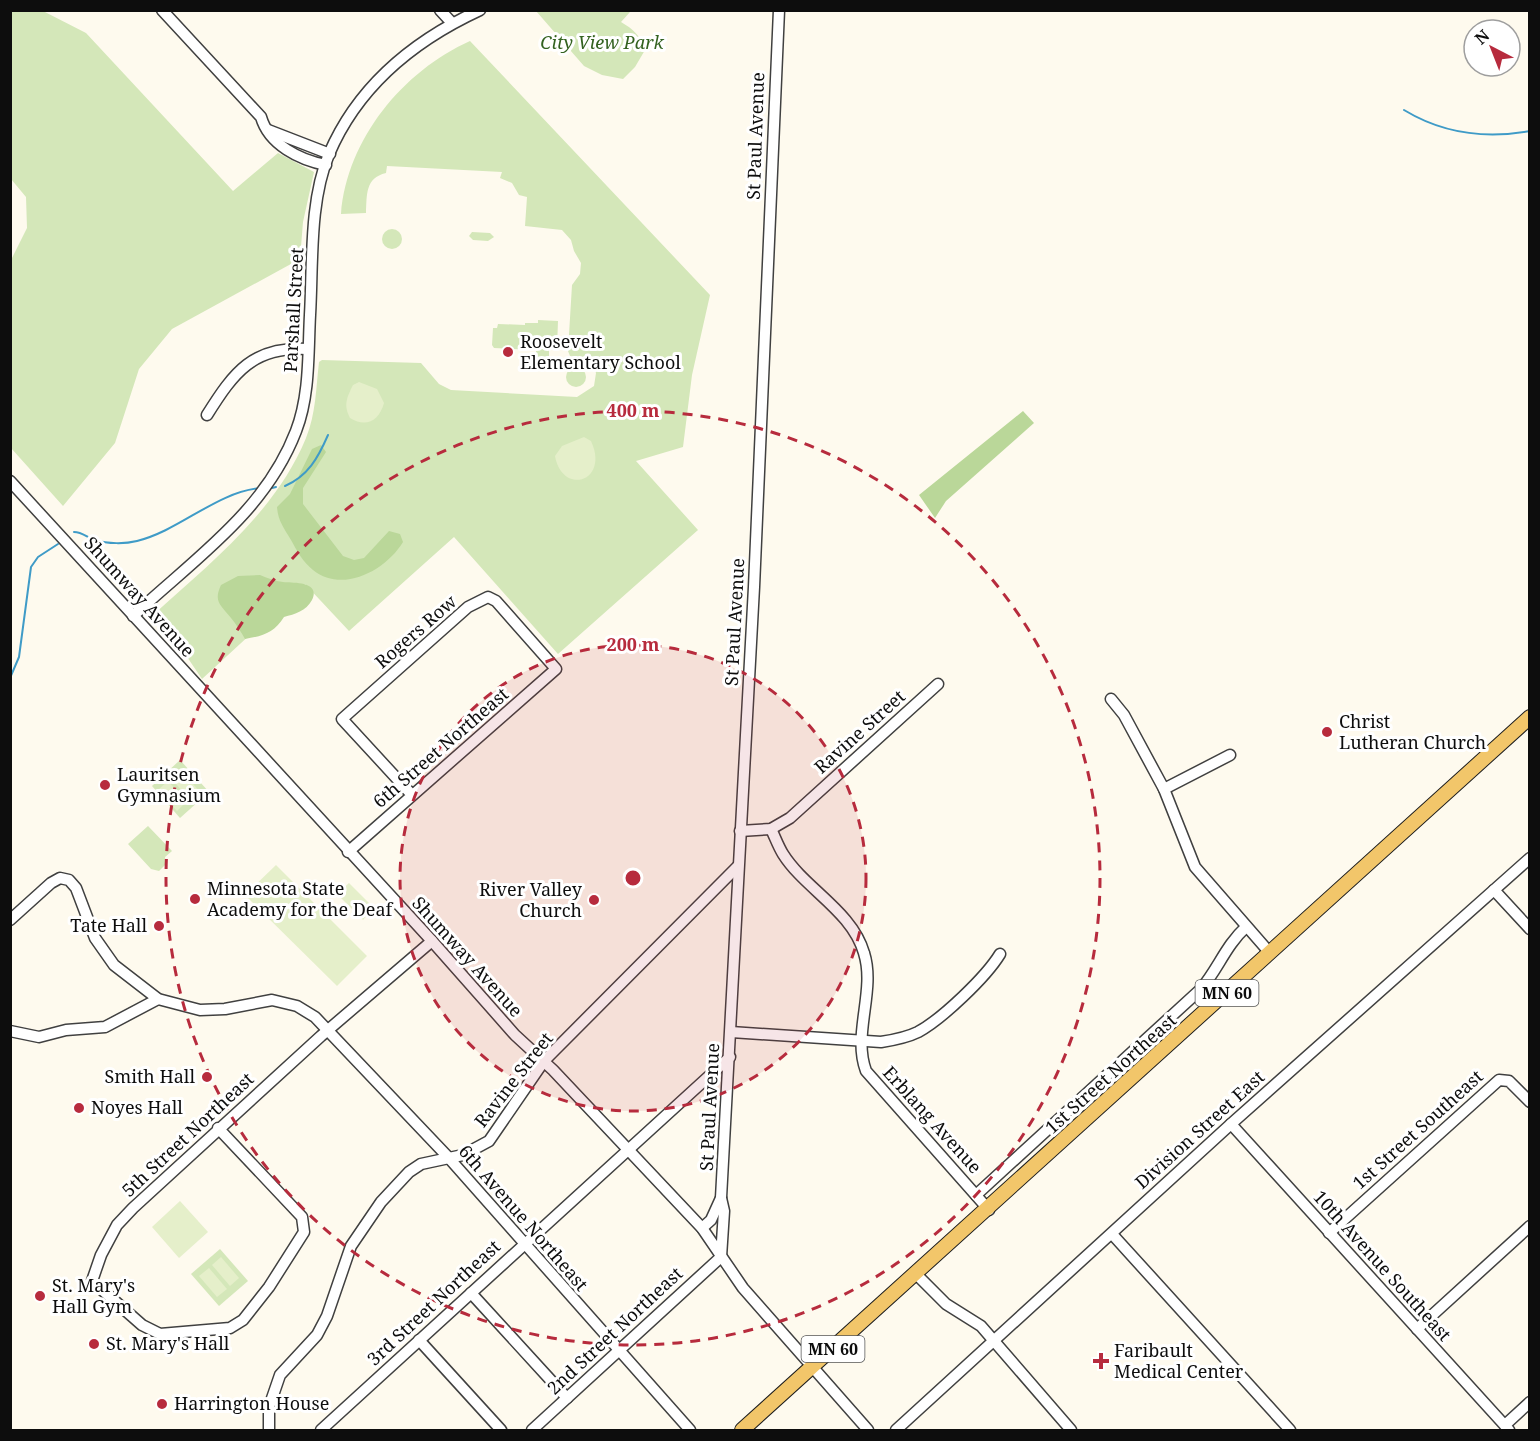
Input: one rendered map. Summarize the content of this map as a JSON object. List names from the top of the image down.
{
  "streets": {
    "main road": ["MN 60", "1st Street Northeast"],
    "street": [
      "St Paul Avenue",
      "Parshall Street",
      "Shumway Avenue",
      "Rogers Row",
      "Ravine Street",
      "6th Street Northeast",
      "Erblang Avenue",
      "Division Street East",
      "1st Street Southeast",
      "5th Street Northeast",
      "6th Avenue Northeast",
      "10th Avenue Southeast",
      "3rd Street Northeast",
      "2nd Street Northeast"
    ]
  },
  "crossings": [
    ["St Paul Avenue", "Shumway Avenue"],
    ["St Paul Avenue", "Ravine Street"],
    ["St Paul Avenue", "3rd Street Northeast"],
    ["Parshall Street", "Shumway Avenue"],
    ["Shumway Avenue", "Ravine Street"],
    ["Shumway Avenue", "6th Street Northeast"],
    ["Shumway Avenue", "1st Street Northeast"],
    ["Shumway Avenue", "5th Street Northeast"],
    ["Shumway Avenue", "3rd Street Northeast"],
    ["Shumway Avenue", "2nd Street Northeast"],
    ["Rogers Row", "6th Street Northeast"],
    ["Ravine Street", "Erblang Avenue"],
    ["Ravine Street", "6th Avenue Northeast"],
    ["1st Street Northeast", "Erblang Avenue"],
    ["Division Street East", "10th Avenue Southeast"],
    ["1st Street Southeast", "10th Avenue Southeast"],
    ["5th Street Northeast", "6th Avenue Northeast"],
    ["6th Avenue Northeast", "3rd Street Northeast"],
    ["6th Avenue Northeast", "2nd Street Northeast"]
  ],
  "parks": ["City View Park"],
  "places": {
    "other": [
      "Roosevelt Elementary School",
      "Christ Lutheran Church",
      "Lauritsen Gymnasium",
      "Minnesota State Academy for the Deaf",
      "River Valley Church",
      "Tate Hall",
      "Smith Hall",
      "Noyes Hall",
      "St. Mary's Hall Gym",
      "St. Mary's Hall",
      "Harrington House"
    ],
    "health": ["Faribault Medical Center"]
  },
  "north": "top left",
  "rings": ["400 m", "200 m"]
}
